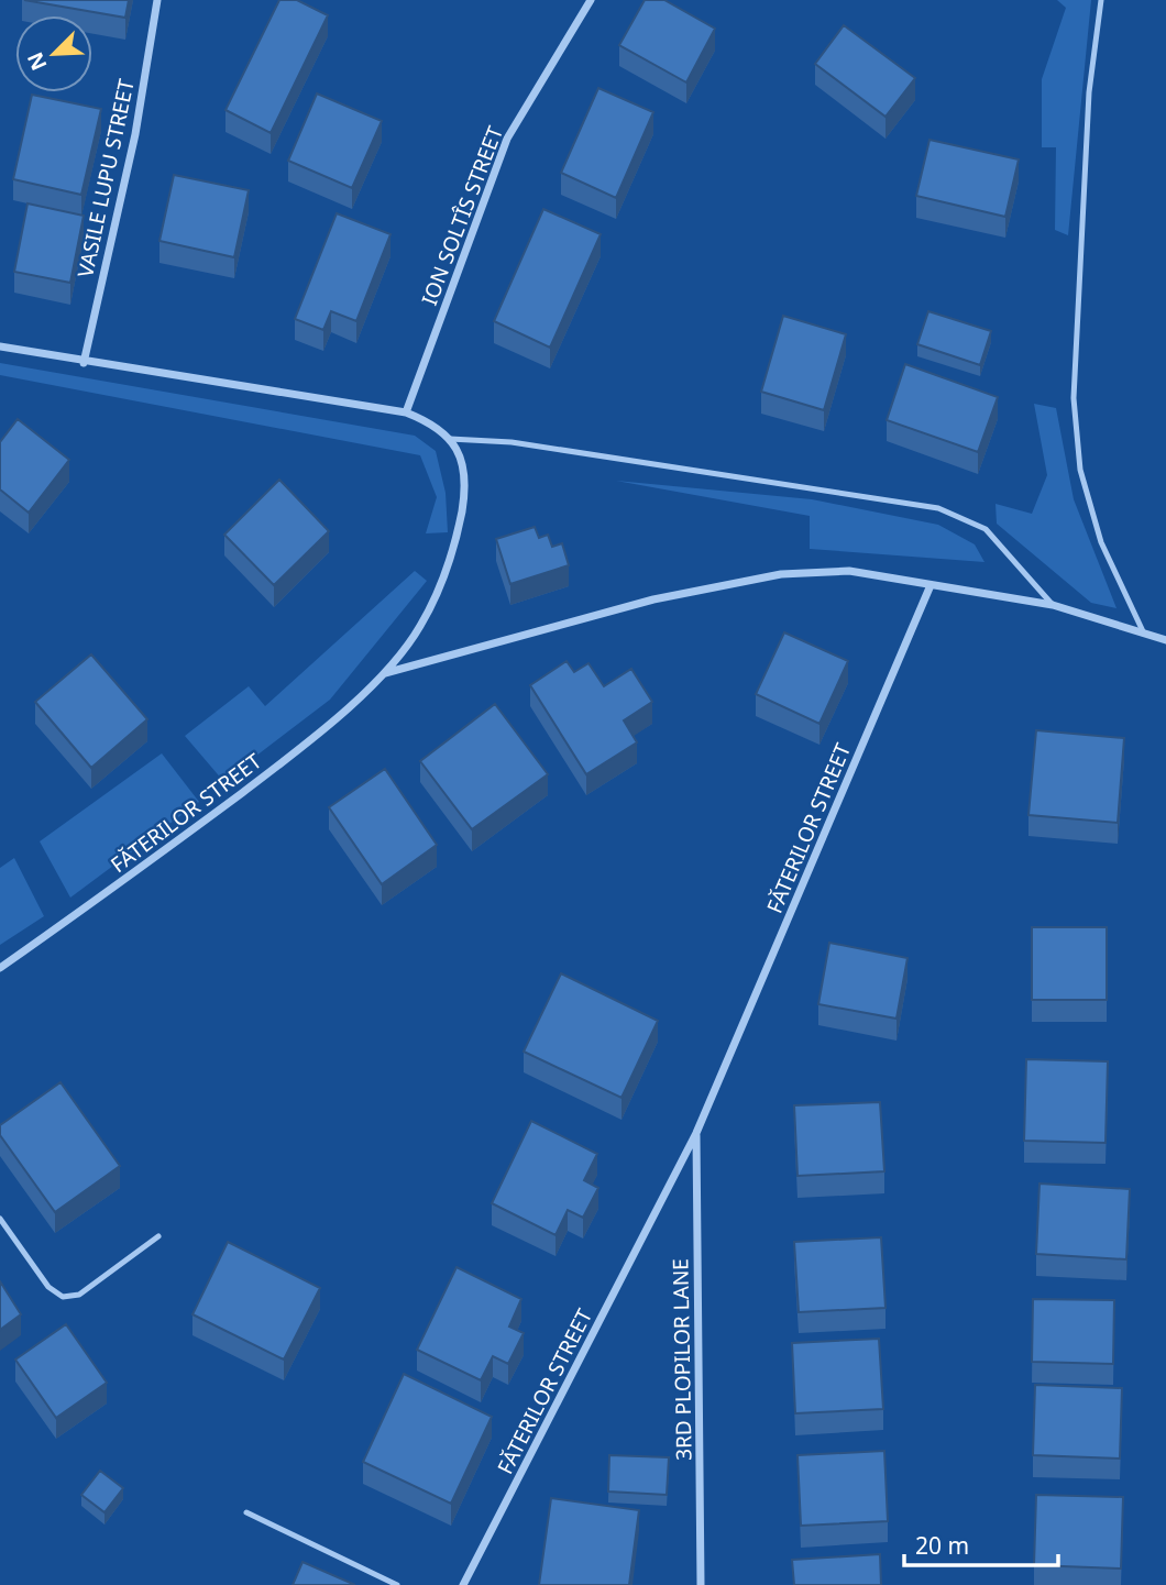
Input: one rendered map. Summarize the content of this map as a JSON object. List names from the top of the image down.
{
  "streets": {
    "street": [
      "VASILE LUPU STREET",
      "ION SOLTÎS STREET",
      "FĂTERILOR STREET",
      "3RD PLOPILOR LANE"
    ]
  },
  "crossings": [
    ["ION SOLTÎS STREET", "FĂTERILOR STREET"],
    ["FĂTERILOR STREET", "3RD PLOPILOR LANE"]
  ],
  "scale_bar": "20 m",
  "north": "bottom left"
}
